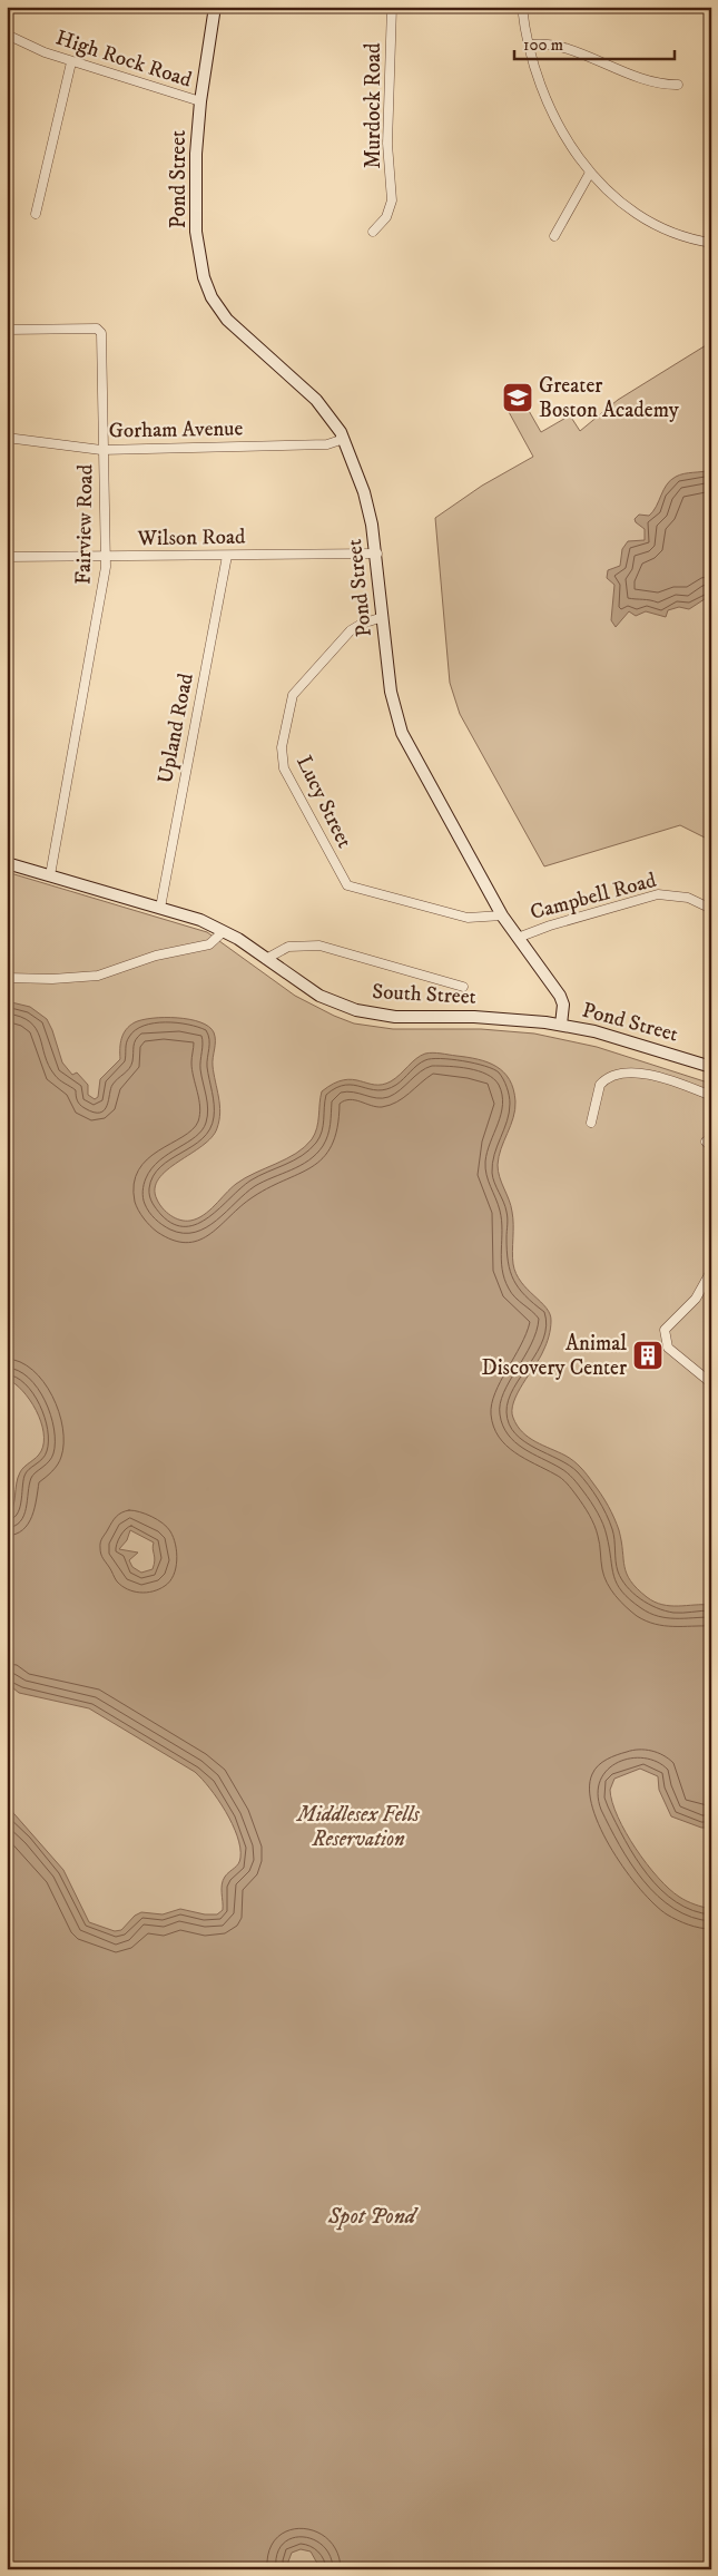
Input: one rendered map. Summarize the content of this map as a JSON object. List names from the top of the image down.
{
  "streets": {
    "street": [
      "High Rock Road",
      "Murdock Road",
      "Pond Street",
      "Gorham Avenue",
      "Fairview Road",
      "Wilson Road",
      "Upland Road",
      "Lucy Street",
      "Campbell Road",
      "South Street"
    ]
  },
  "crossings": [
    ["High Rock Road", "Pond Street"],
    ["Pond Street", "Gorham Avenue"],
    ["Pond Street", "Wilson Road"],
    ["Pond Street", "Lucy Street"],
    ["Pond Street", "Campbell Road"],
    ["Pond Street", "South Street"],
    ["Gorham Avenue", "Fairview Road"],
    ["Fairview Road", "Wilson Road"],
    ["Fairview Road", "South Street"],
    ["Wilson Road", "Upland Road"],
    ["Upland Road", "South Street"]
  ],
  "water": ["Spot Pond"],
  "parks": ["Middlesex Fells Reservation"],
  "places": {
    "school or university": ["Greater Boston Academy"],
    "building": ["Animal Discovery Center"]
  },
  "scale_bar": "100 m"
}
